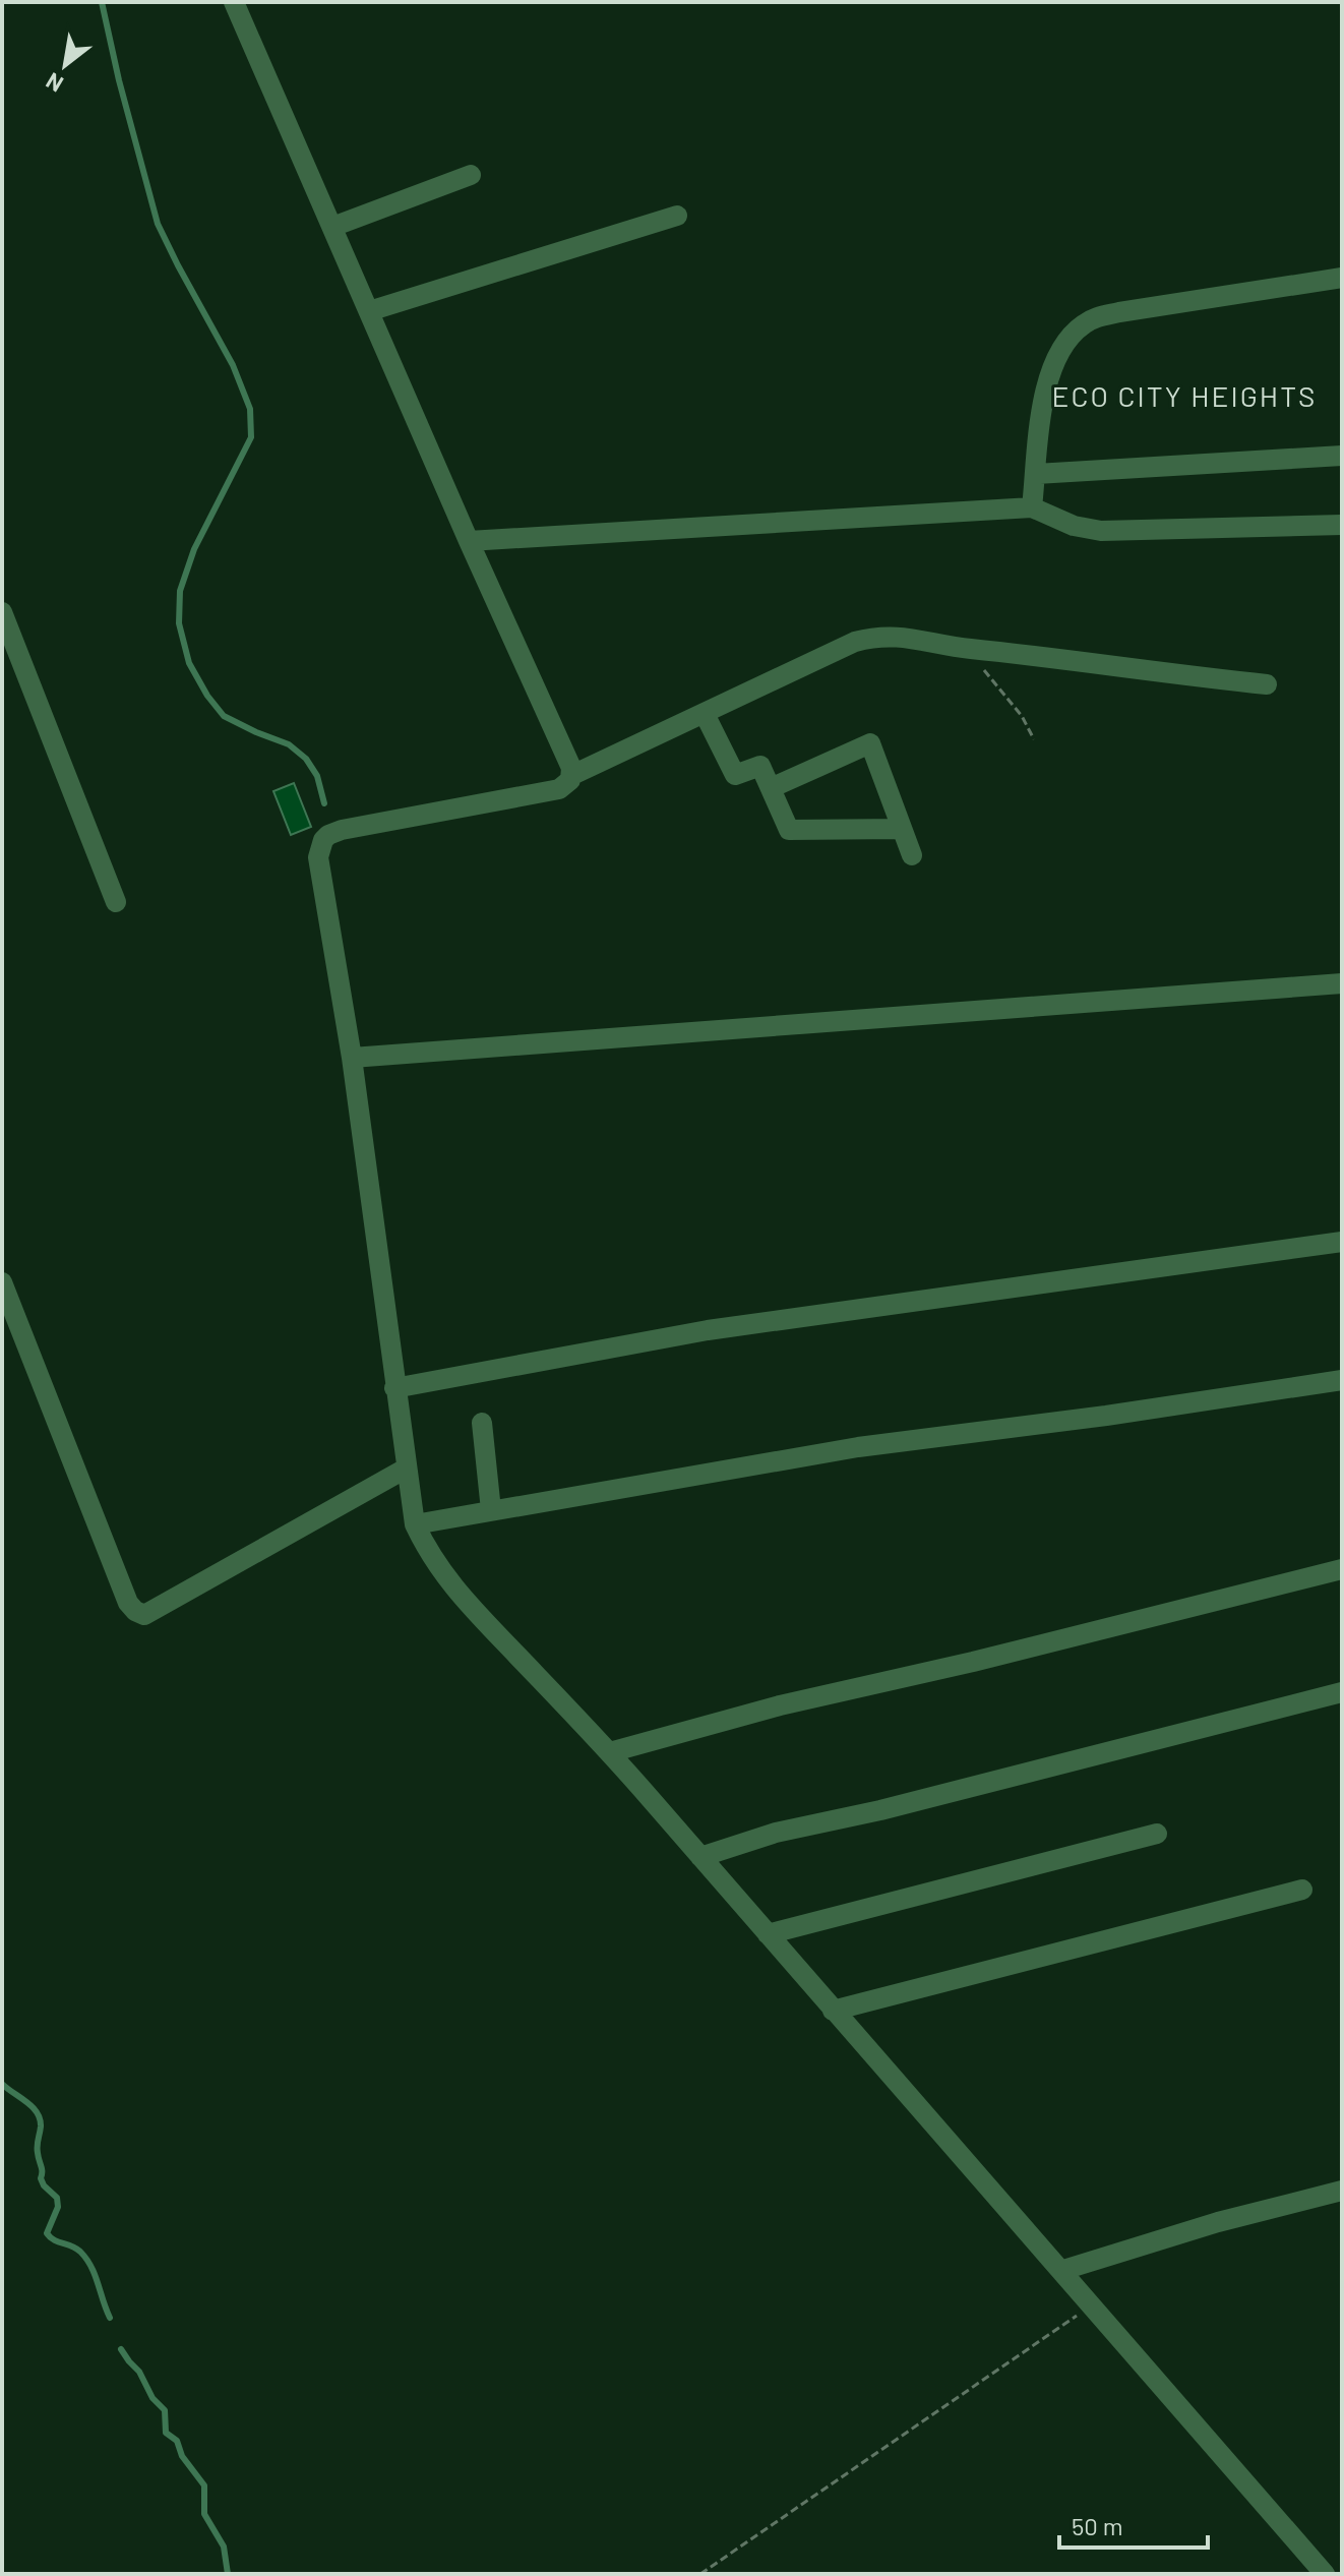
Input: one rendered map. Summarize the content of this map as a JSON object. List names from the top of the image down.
{
  "districts": ["ECO CITY HEIGHTS"],
  "scale_bar": "50 m",
  "north": "bottom left"
}
